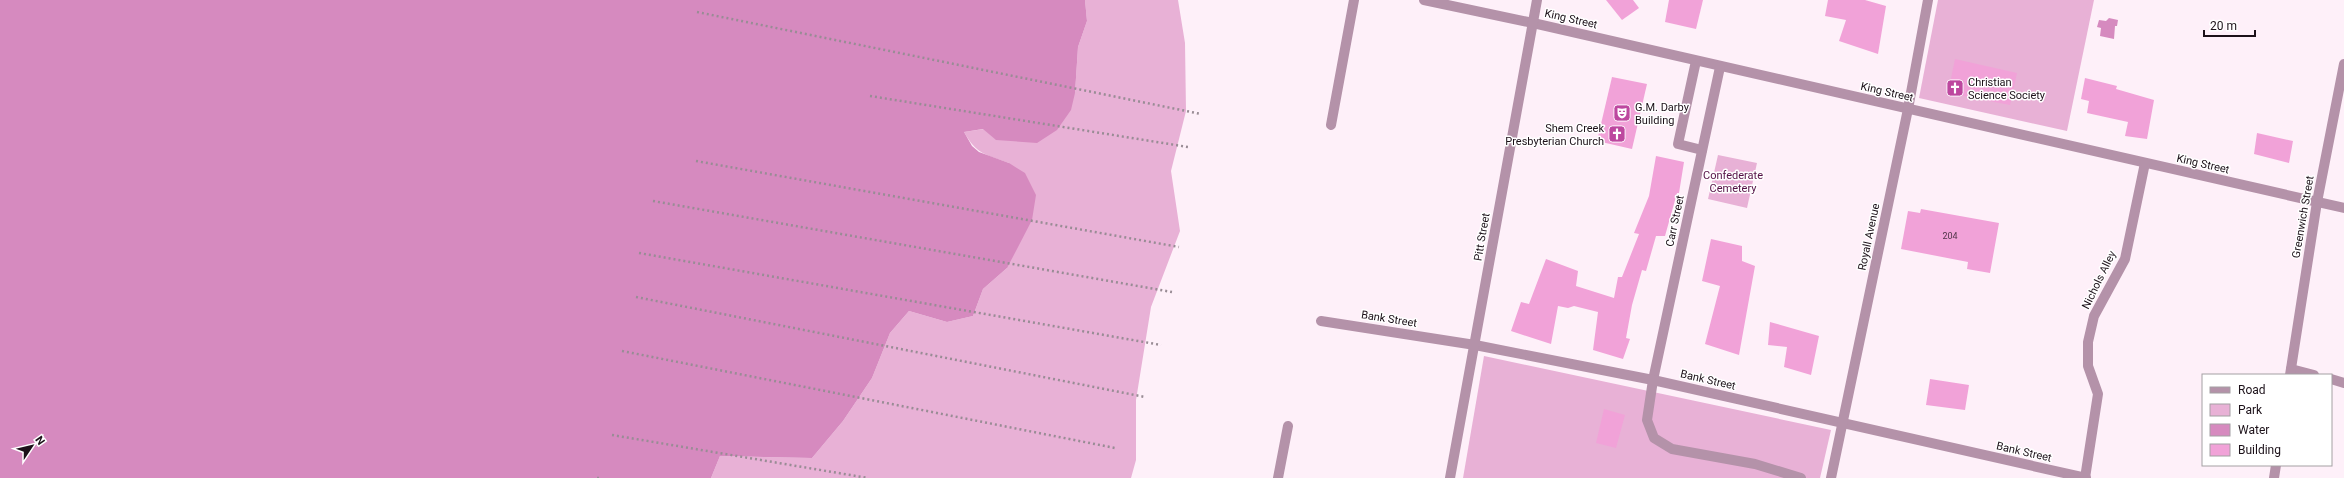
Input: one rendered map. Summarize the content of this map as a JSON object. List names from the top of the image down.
{
  "streets": {
    "street": [
      "King Street",
      "Greenwich Street",
      "Carr Street",
      "Pitt Street",
      "Royall Avenue",
      "Nichols Alley",
      "Bank Street"
    ]
  },
  "crossings": [
    ["King Street", "Greenwich Street"],
    ["King Street", "Carr Street"],
    ["King Street", "Pitt Street"],
    ["King Street", "Royall Avenue"],
    ["King Street", "Nichols Alley"],
    ["Carr Street", "Bank Street"],
    ["Pitt Street", "Bank Street"],
    ["Royall Avenue", "Bank Street"],
    ["Nichols Alley", "Bank Street"]
  ],
  "parks": ["Confederate Cemetery"],
  "places": {
    "church": ["Christian Science Society", "Shem Creek Presbyterian Church"],
    "theatre": ["G.M. Darby Building"]
  },
  "house_numbers": ["204"],
  "legend": [
    "Road",
    "Park",
    "Water",
    "Building"
  ],
  "scale_bar": "20 m",
  "north": "top right"
}
